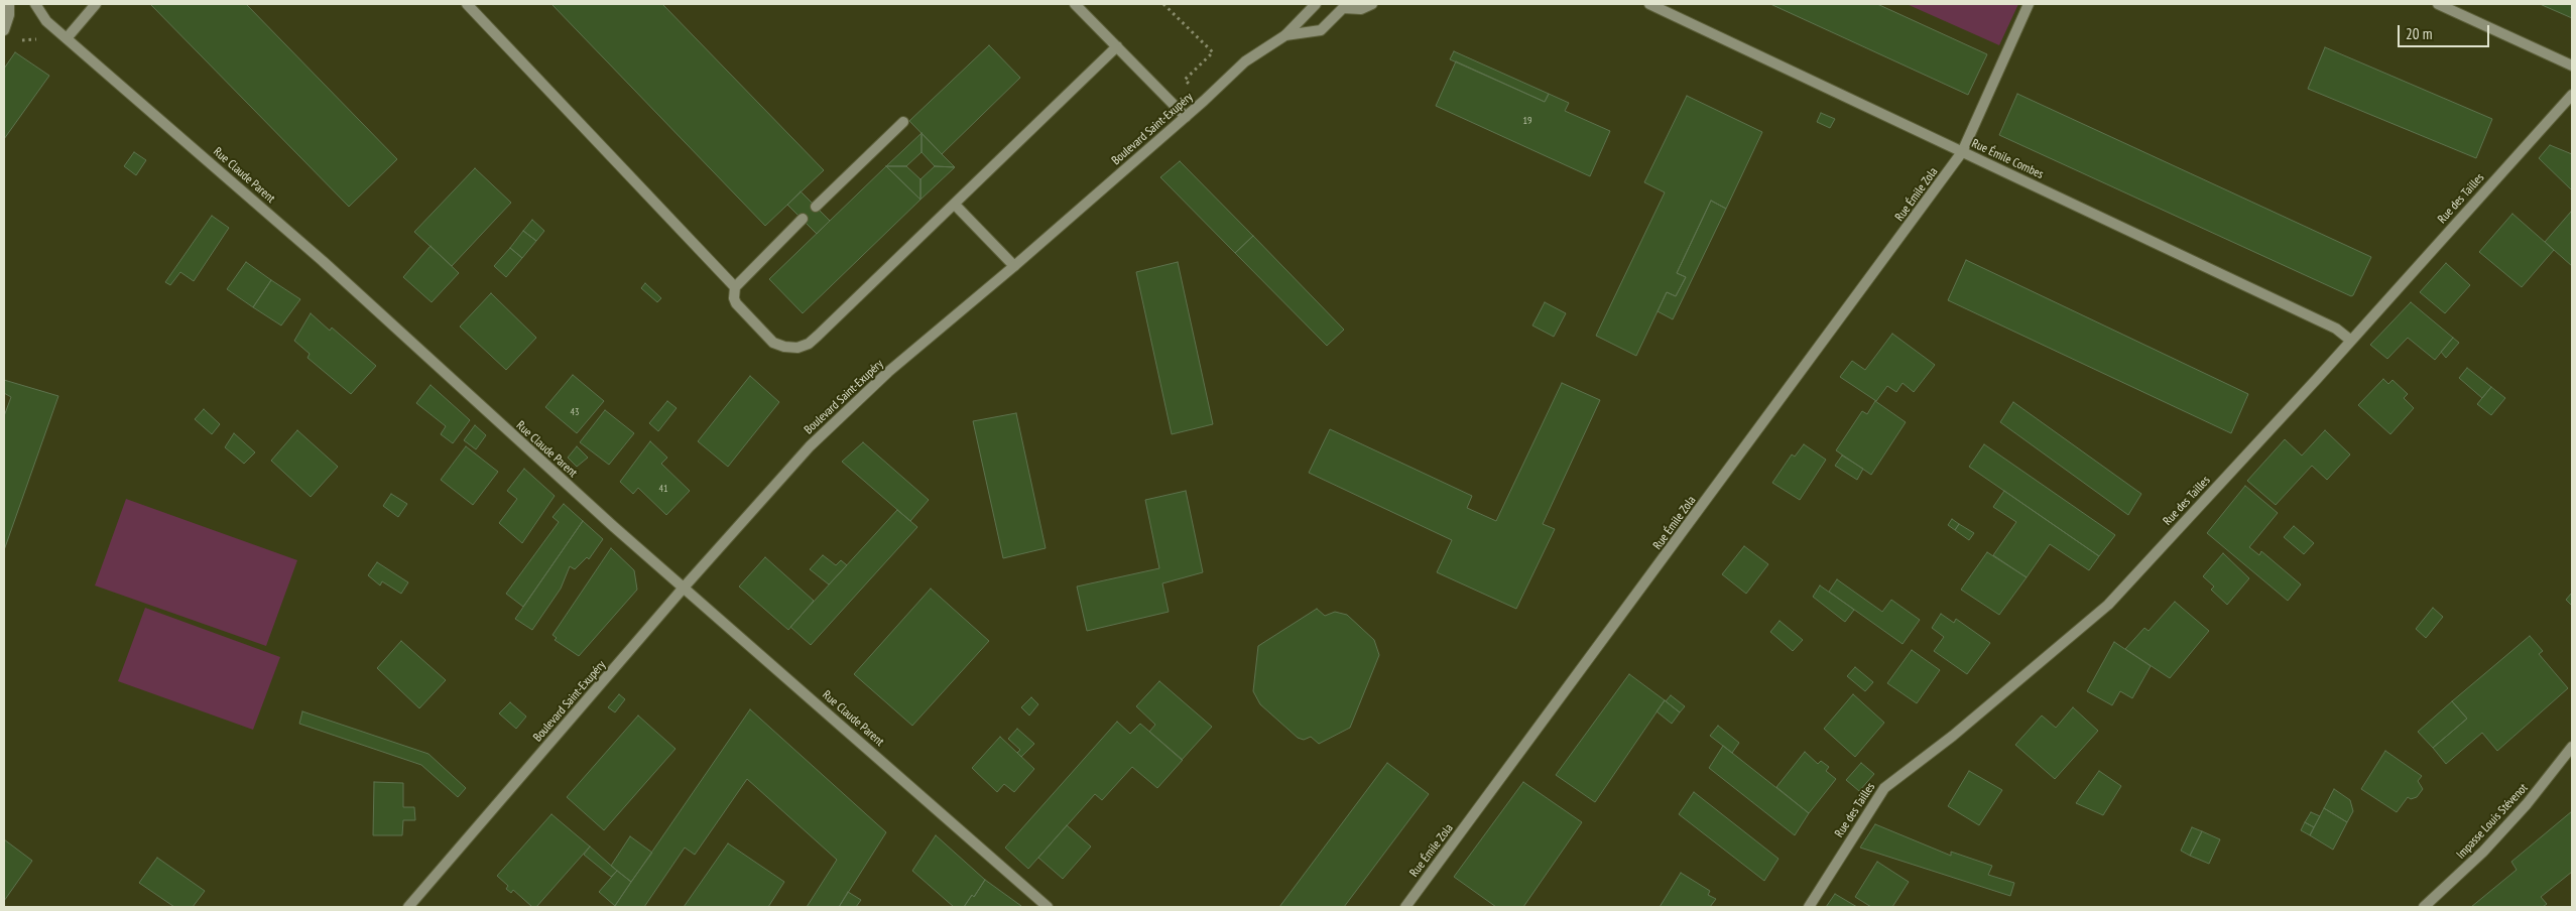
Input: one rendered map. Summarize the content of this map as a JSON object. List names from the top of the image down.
{
  "streets": {
    "street": [
      "Boulevard Saint-Exupéry",
      "Rue Émile Combes",
      "Rue Claude Parent",
      "Rue Émile Zola",
      "Rue des Tailles",
      "Impasse Louis Stévenot"
    ]
  },
  "crossings": [
    ["Boulevard Saint-Exupéry", "Rue Claude Parent"],
    ["Rue Émile Combes", "Rue Émile Zola"],
    ["Rue Émile Combes", "Rue des Tailles"]
  ],
  "house_numbers": ["19", "43", "41"],
  "scale_bar": "20 m"
}
